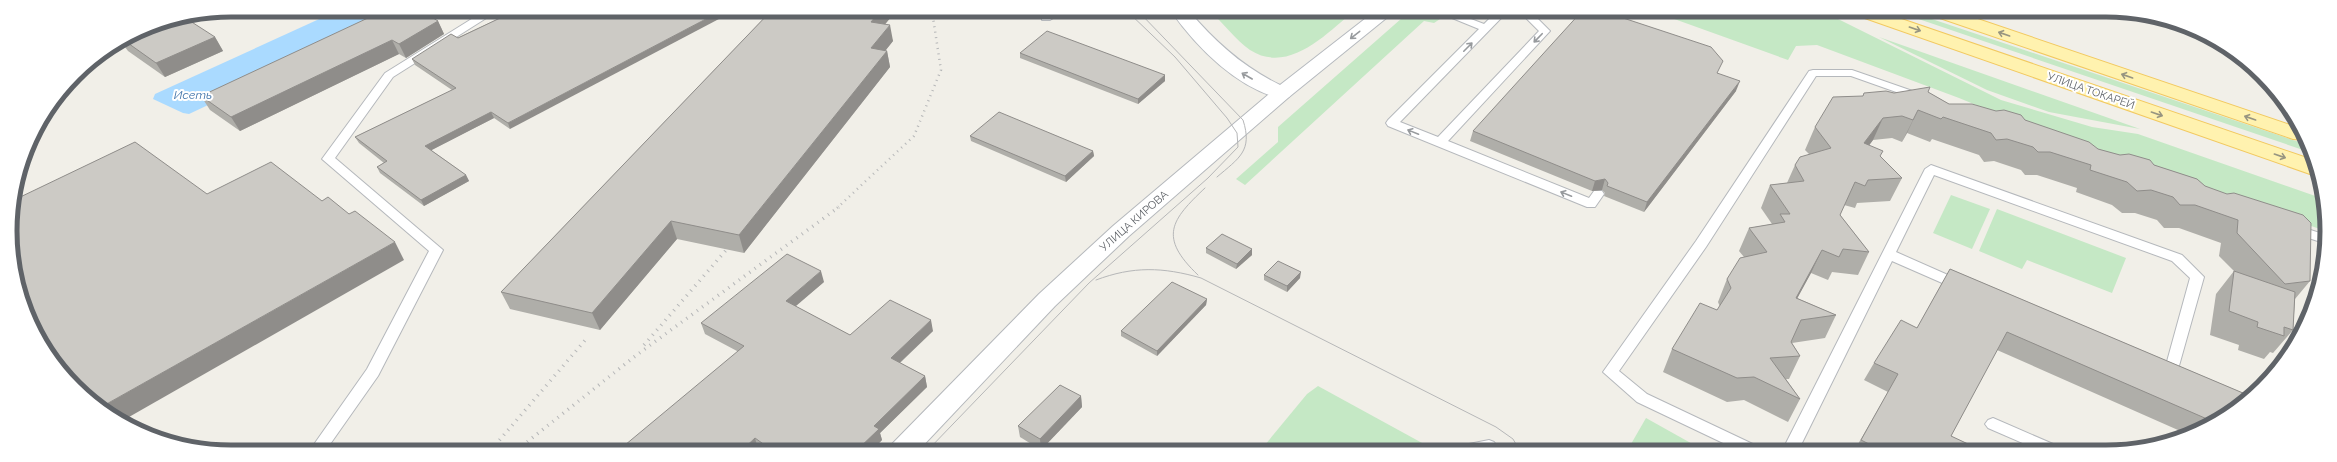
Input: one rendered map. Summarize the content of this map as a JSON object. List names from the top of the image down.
{
  "streets": {
    "main road": ["УЛИЦА ТОКАРЕЙ"],
    "street": ["УЛИЦА КИРОВА"]
  },
  "water": ["Исеть"]
}
